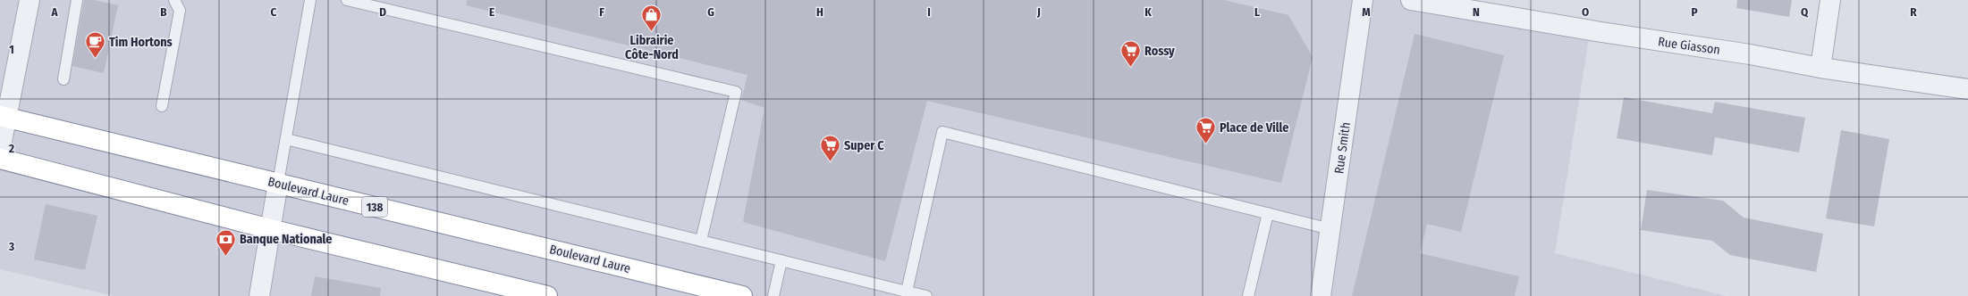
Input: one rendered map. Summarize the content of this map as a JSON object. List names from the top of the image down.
{
  "streets": {
    "highway": ["Boulevard Laure", "138"],
    "street": ["Rue Giasson", "Rue Smith"]
  },
  "places": {
    "shop": ["Librairie Côte-Nord"],
    "cafe": ["Tim Hortons"],
    "supermarket": ["Rossy", "Place de Ville", "Super C"],
    "bank": ["Banque Nationale"]
  },
  "grid": {
    "columns": [
      "A",
      "B",
      "C",
      "D",
      "E",
      "F",
      "G",
      "H",
      "I",
      "J",
      "K",
      "L",
      "M",
      "N",
      "O",
      "P",
      "Q",
      "R"
    ],
    "rows": ["1", "2", "3"]
  }
}
